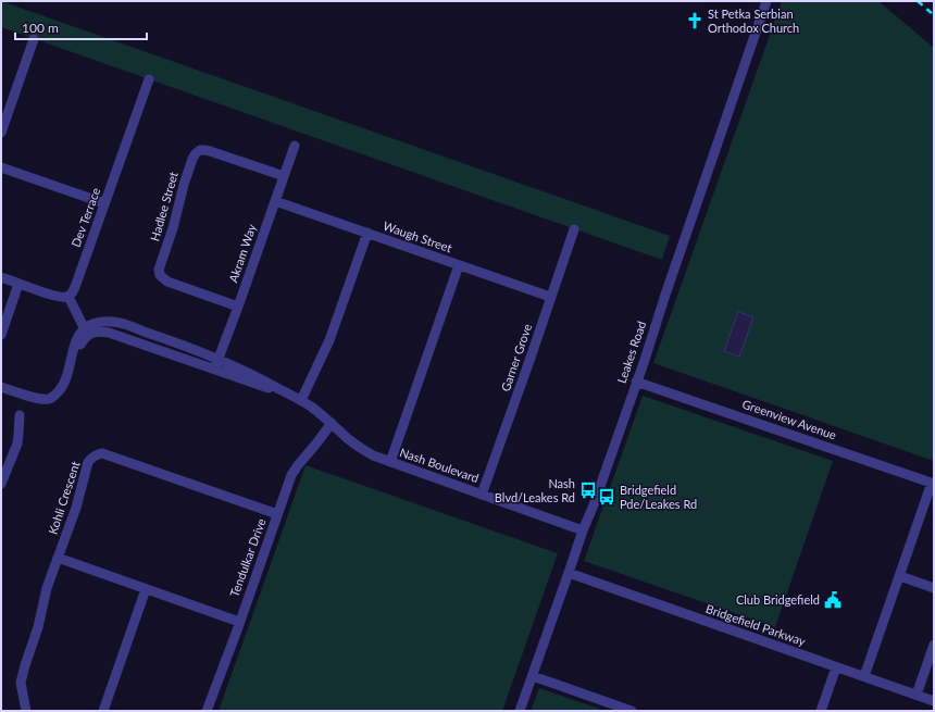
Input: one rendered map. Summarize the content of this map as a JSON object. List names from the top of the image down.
{
  "streets": {
    "street": [
      "Hadlee Street",
      "Dev Terrace",
      "Waugh Street",
      "Akram Way",
      "Leakes Road",
      "Garner Grove",
      "Greenview Avenue",
      "Nash Boulevard",
      "Kohli Crescent",
      "Tendulkar Drive",
      "Bridgefield Parkway"
    ]
  },
  "crossings": [
    ["Hadlee Street", "Akram Way"],
    ["Waugh Street", "Akram Way"],
    ["Waugh Street", "Garner Grove"],
    ["Akram Way", "Nash Boulevard"],
    ["Leakes Road", "Greenview Avenue"],
    ["Leakes Road", "Nash Boulevard"],
    ["Leakes Road", "Bridgefield Parkway"],
    ["Garner Grove", "Nash Boulevard"],
    ["Nash Boulevard", "Tendulkar Drive"],
    ["Kohli Crescent", "Tendulkar Drive"]
  ],
  "places": {
    "church": ["St Petka Serbian Orthodox Church"],
    "bus stop": ["Nash Blvd/Leakes Rd", "Bridgefield Pde/Leakes Rd"],
    "public building": ["Club Bridgefield"]
  },
  "scale_bar": "100 m"
}
